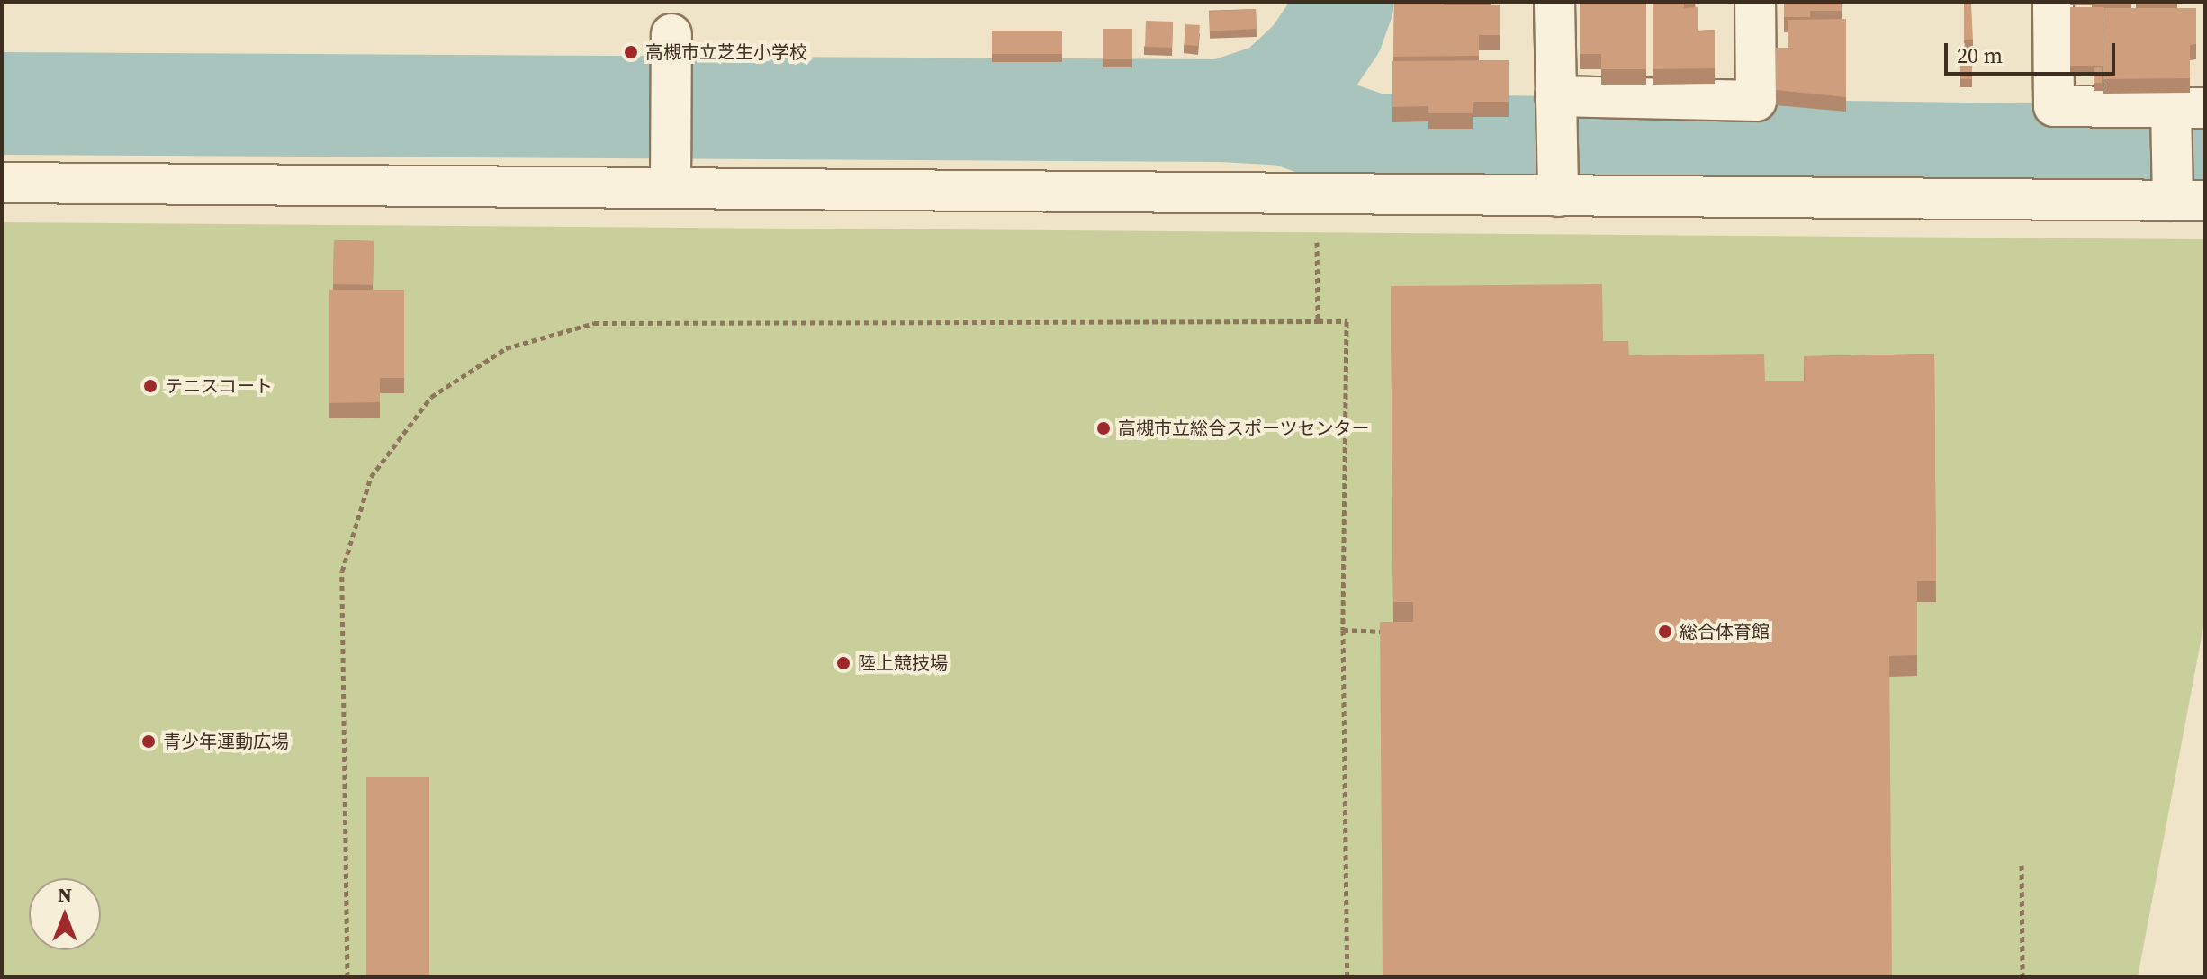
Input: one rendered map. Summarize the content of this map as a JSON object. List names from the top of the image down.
{
  "places": [
    "高槻市立芝生小学校",
    "テニスコート",
    "高槻市立総合スポーツセンター",
    "総合体育館",
    "陸上競技場",
    "青少年運動広場"
  ],
  "scale_bar": "20 m",
  "north": "top"
}
